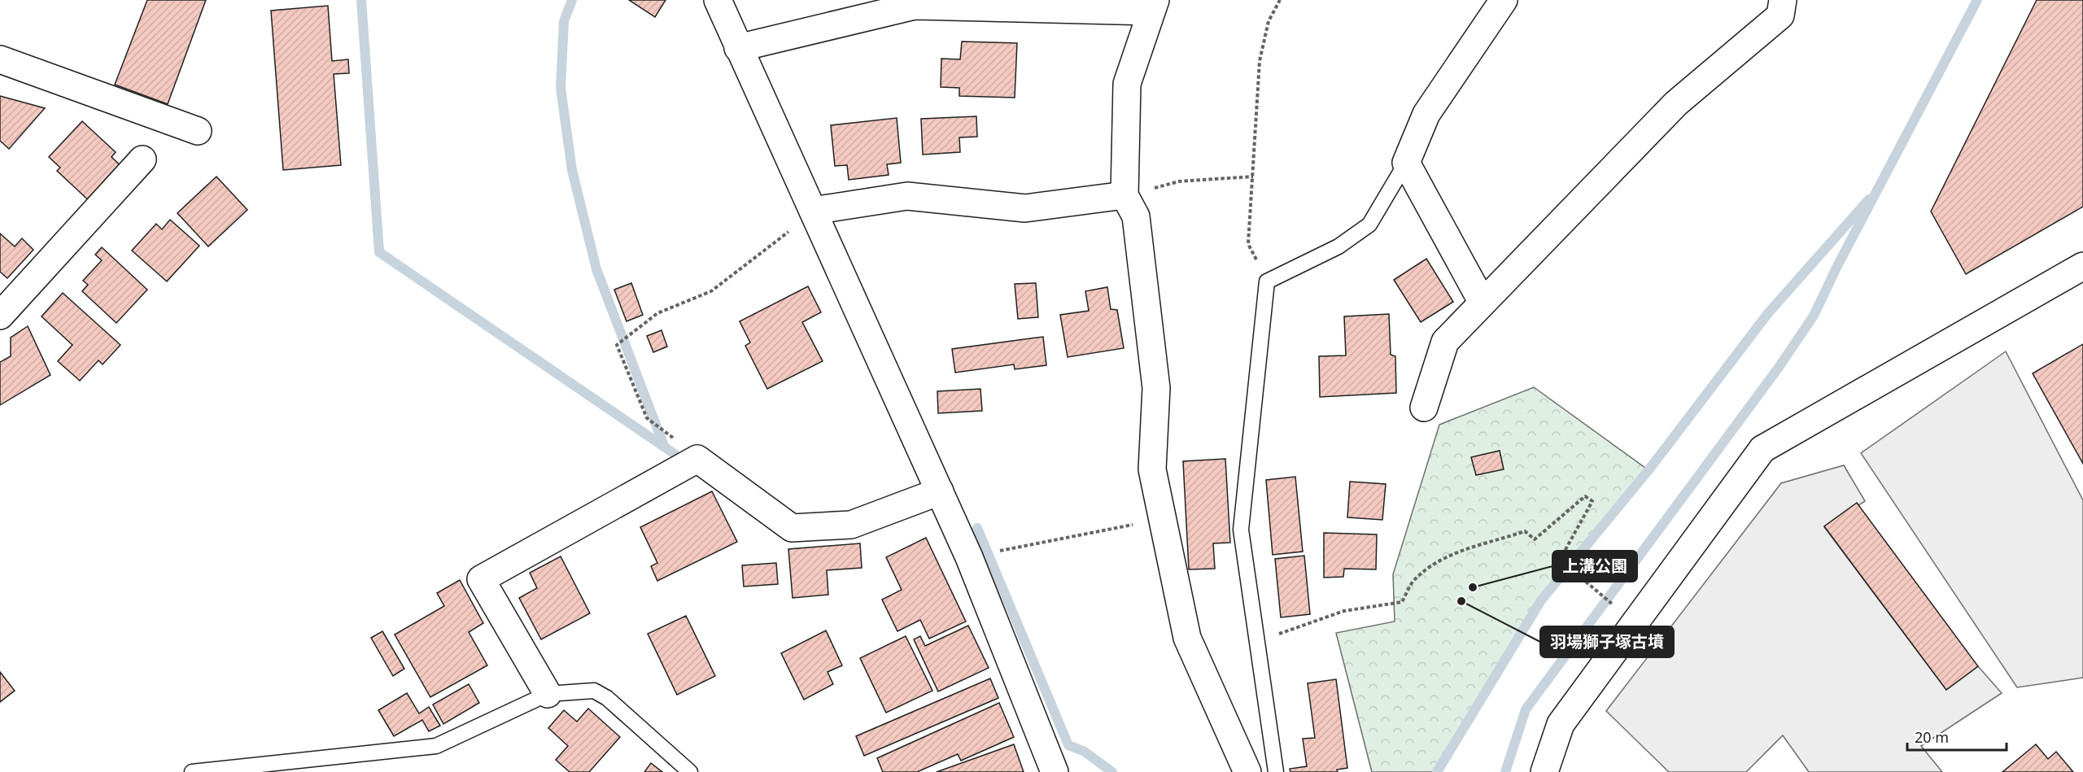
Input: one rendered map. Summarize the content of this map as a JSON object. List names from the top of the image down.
{
  "places": ["上溝公園", "羽場獅子塚古墳"],
  "scale_bar": "20 m"
}
